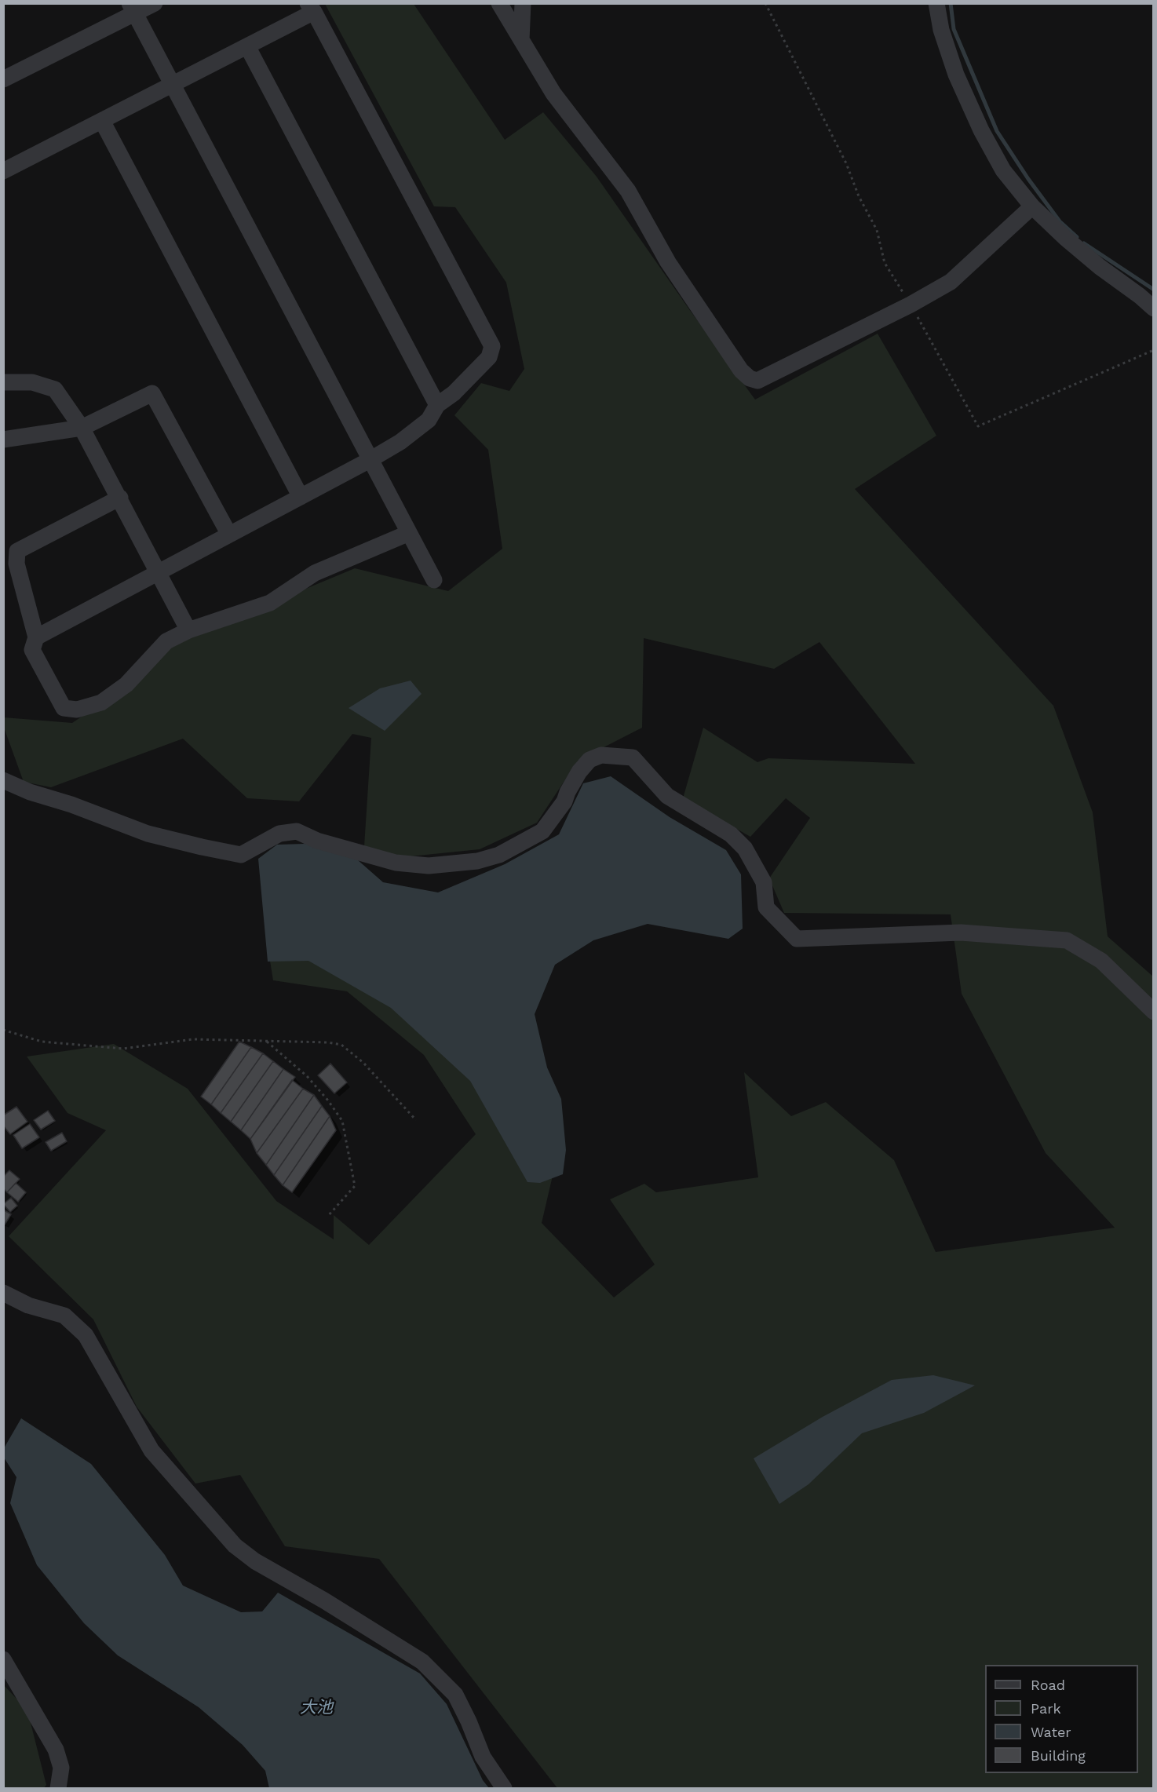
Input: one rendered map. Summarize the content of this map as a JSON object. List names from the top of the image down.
{
  "water": ["大池"],
  "legend": [
    "Road",
    "Park",
    "Water",
    "Building"
  ]
}
